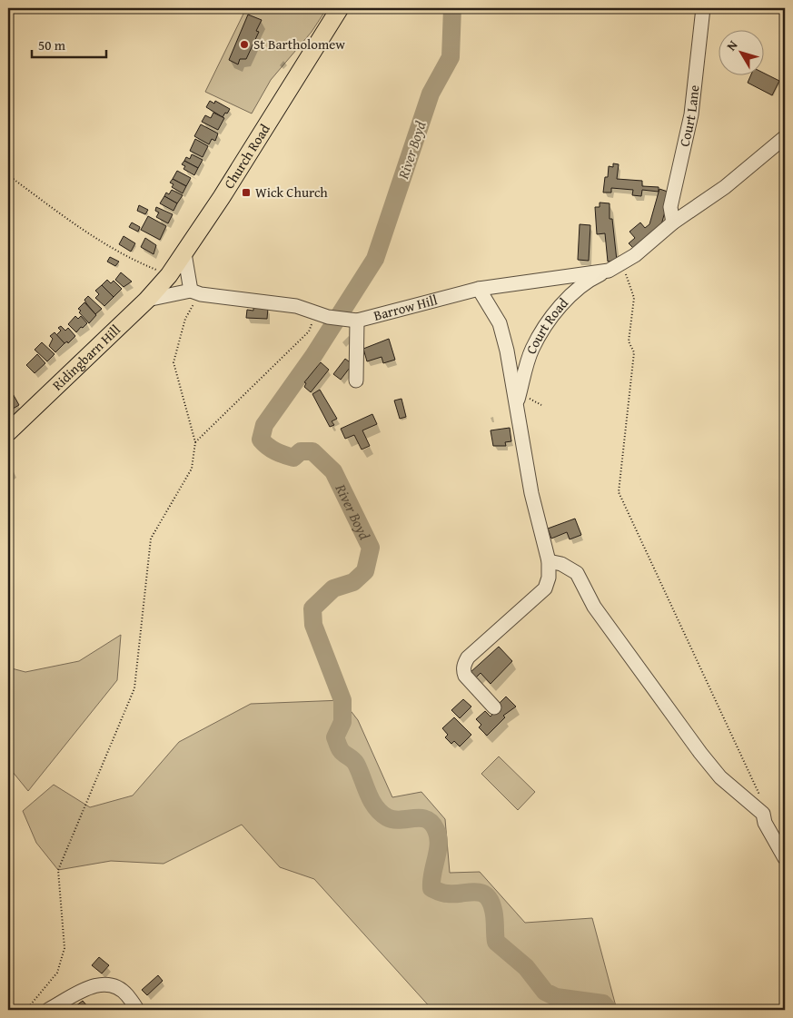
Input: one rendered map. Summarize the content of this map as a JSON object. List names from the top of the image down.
{
  "streets": {
    "main road": ["Church Road", "Ridingbarn Hill"],
    "street": ["Court Lane", "Barrow Hill", "Court Road"]
  },
  "crossings": [
    ["Church Road", "Barrow Hill"],
    ["Church Road", "Ridingbarn Hill"],
    ["Barrow Hill", "Court Road"],
    ["Barrow Hill", "Ridingbarn Hill"]
  ],
  "water": ["River Boyd"],
  "places": {
    "other": ["St Bartholomew"],
    "transit": ["Wick Church"]
  },
  "scale_bar": "50 m",
  "north": "top left"
}
